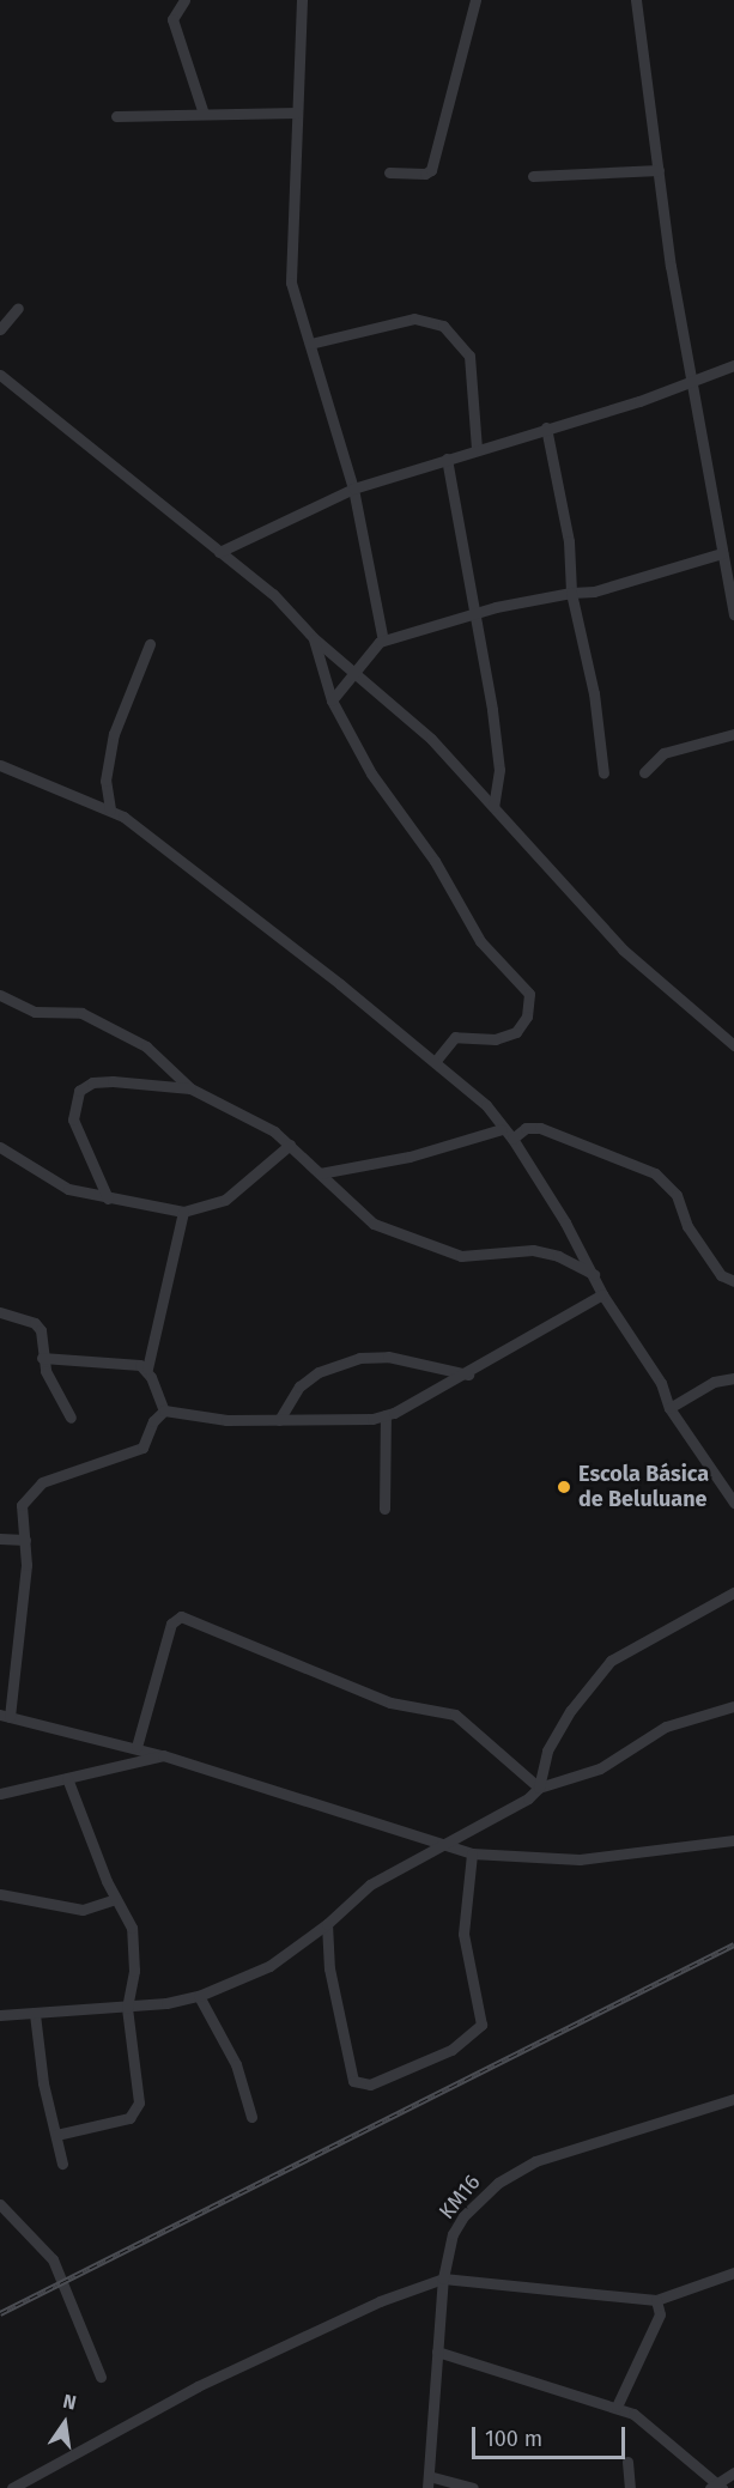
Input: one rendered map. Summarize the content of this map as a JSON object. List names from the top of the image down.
{
  "streets": {
    "street": ["KM16"]
  },
  "places": ["Escola Básica de Beluluane"],
  "scale_bar": "100 m",
  "north": "top"
}
